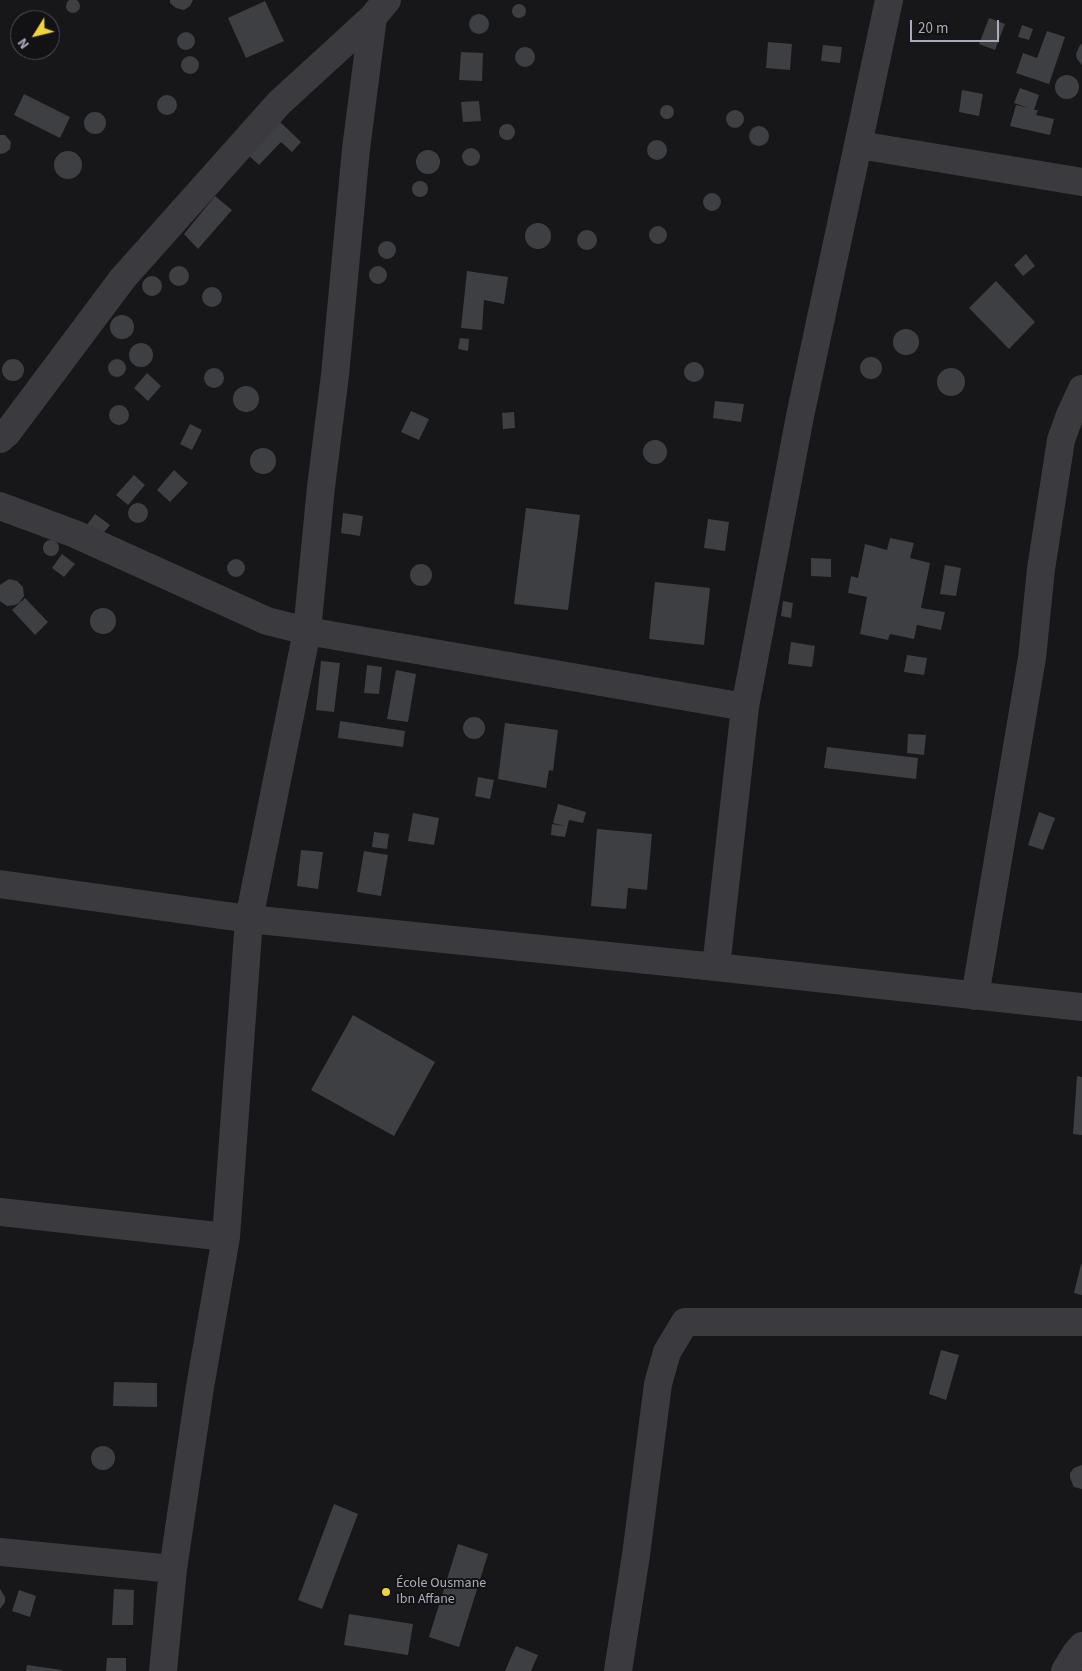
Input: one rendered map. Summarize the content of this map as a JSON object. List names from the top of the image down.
{
  "places": ["École Ousmane Ibn Affane"],
  "scale_bar": "20 m",
  "north": "bottom left"
}
